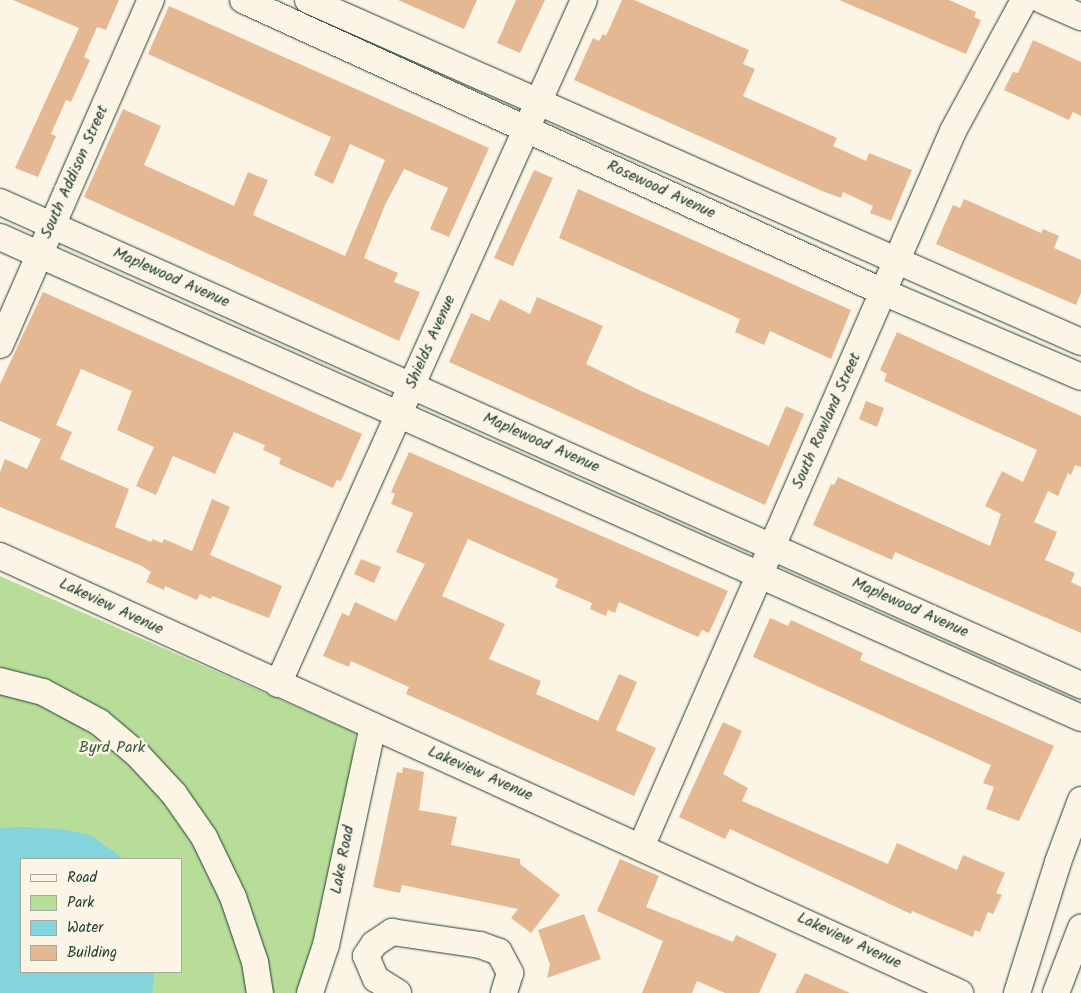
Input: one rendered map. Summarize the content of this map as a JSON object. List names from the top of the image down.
{
  "streets": {
    "street": [
      "South Addison Street",
      "Rosewood Avenue",
      "Maplewood Avenue",
      "Shields Avenue",
      "South Rowland Street",
      "Lakeview Avenue",
      "Lake Road"
    ]
  },
  "crossings": [
    ["South Addison Street", "Maplewood Avenue"],
    ["Rosewood Avenue", "Shields Avenue"],
    ["Rosewood Avenue", "South Rowland Street"],
    ["Maplewood Avenue", "Shields Avenue"],
    ["Maplewood Avenue", "South Rowland Street"],
    ["Shields Avenue", "Lakeview Avenue"],
    ["South Rowland Street", "Lakeview Avenue"],
    ["Lakeview Avenue", "Lake Road"]
  ],
  "parks": ["Byrd Park"],
  "legend": [
    "Road",
    "Park",
    "Water",
    "Building"
  ]
}
